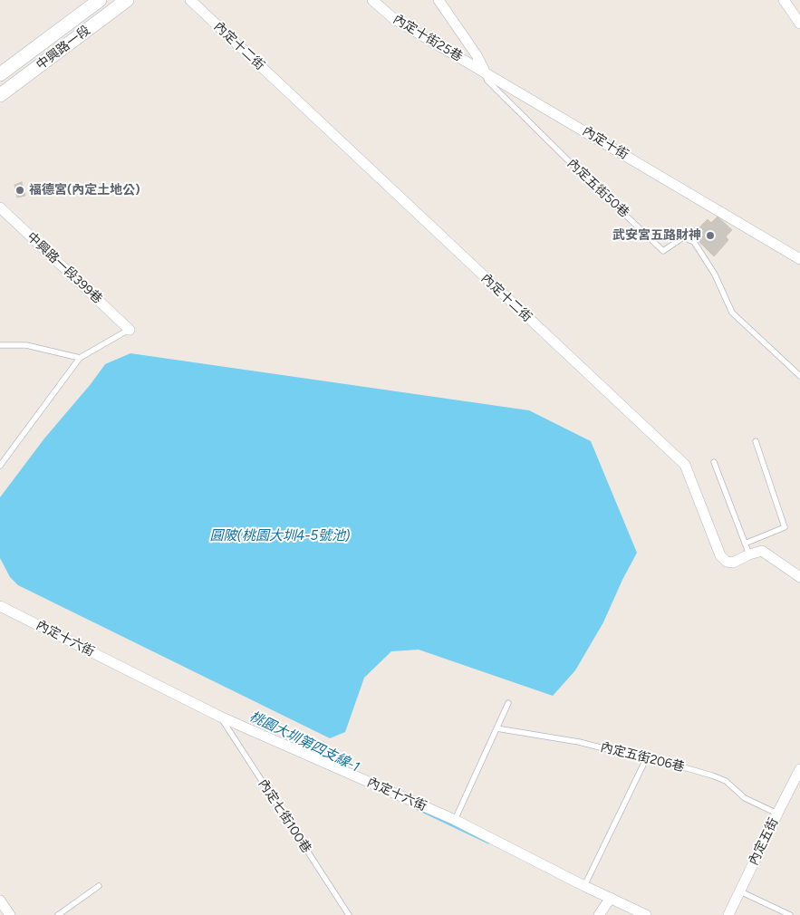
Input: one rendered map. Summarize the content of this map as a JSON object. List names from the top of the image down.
{
  "streets": {
    "street": [
      "內定十街25巷",
      "內定十二街",
      "中興路一段",
      "內定十街",
      "中興路一段399巷",
      "內定十六街",
      "內定五街"
    ],
    "lane": ["內定五街50巷", "內定五街206巷", "內定七街100巷"]
  },
  "crossings": [
    ["內定十街25巷", "內定十街"],
    ["內定十街25巷", "內定五街50巷"],
    ["內定十街", "內定五街50巷"],
    ["內定十六街", "內定七街100巷"],
    ["內定五街206巷", "內定五街"]
  ],
  "water": ["圓陂(桃園大圳4-5號池)", "桃園大圳第四支線-1"],
  "places": ["福德宮(內定土地公)", "武安宮五路財神"]
}
